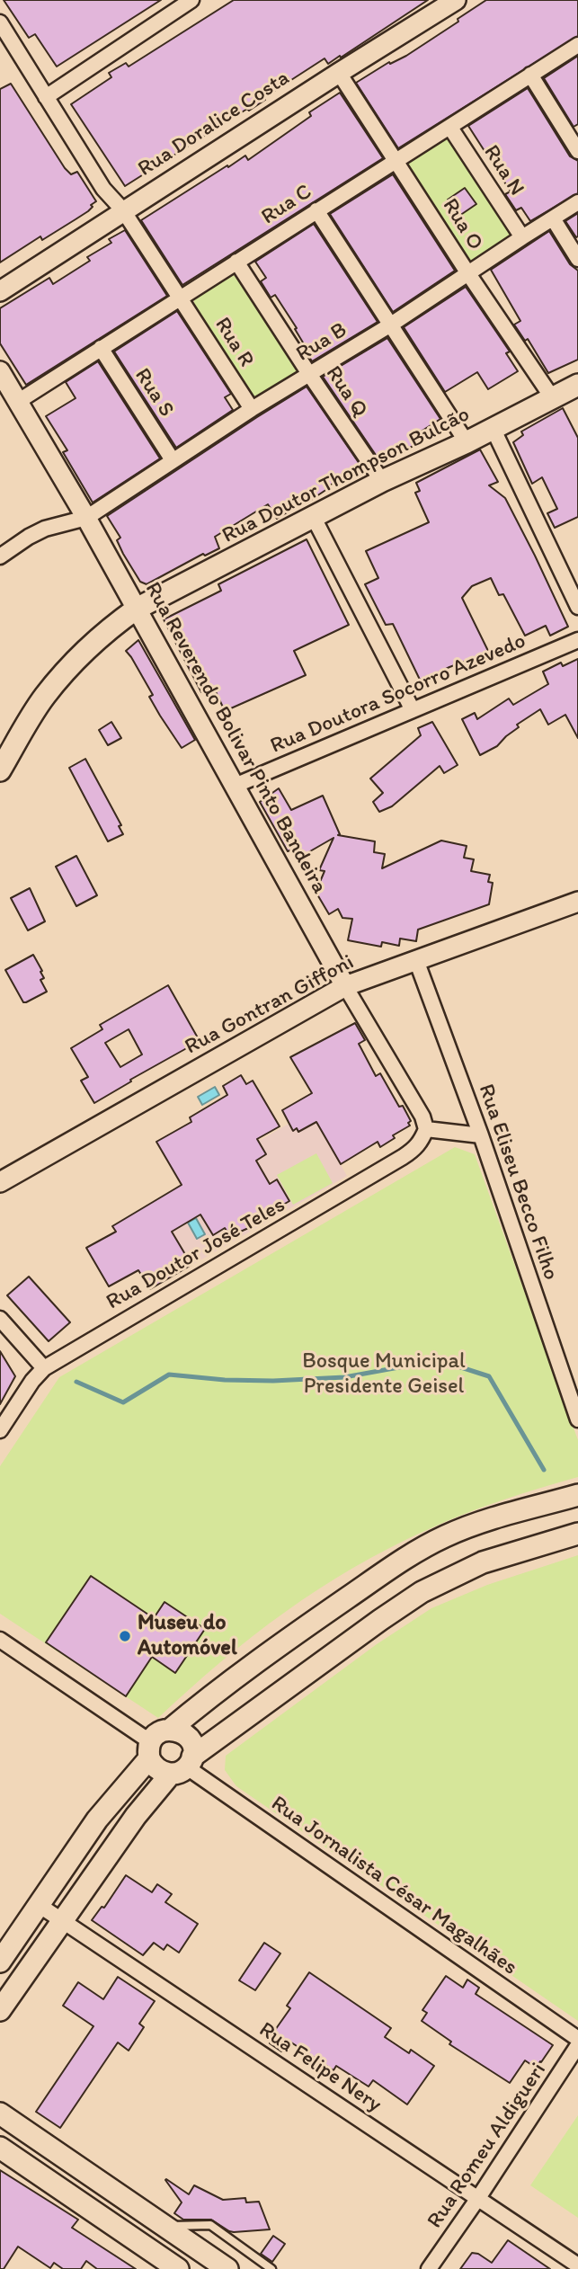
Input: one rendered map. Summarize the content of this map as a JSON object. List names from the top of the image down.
{
  "streets": {
    "main road": ["Rua Doutor Thompson Bulcão"],
    "street": [
      "Rua Doralice Costa",
      "Rua N",
      "Rua C",
      "Rua O",
      "Rua R",
      "Rua B",
      "Rua Q",
      "Rua S",
      "Rua Doutora Socorro Azevedo",
      "Rua Reverendo Bolivar Pinto Bandeira",
      "Rua Gontran Giffoni",
      "Rua Eliseu Becco Filho",
      "Rua Doutor José Teles",
      "Rua Jornalista César Magalhães",
      "Rua Felipe Nery",
      "Rua Romeu Aldigueri"
    ]
  },
  "crossings": [
    ["Rua Doralice Costa", "Rua O"],
    ["Rua Doralice Costa", "Rua R"],
    ["Rua N", "Rua C"],
    ["Rua N", "Rua B"],
    ["Rua C", "Rua O"],
    ["Rua C", "Rua R"],
    ["Rua C", "Rua Q"],
    ["Rua C", "Rua S"],
    ["Rua C", "Rua Reverendo Bolivar Pinto Bandeira"],
    ["Rua O", "Rua B"],
    ["Rua O", "Rua Doutor Thompson Bulcão"],
    ["Rua R", "Rua B"],
    ["Rua B", "Rua Q"],
    ["Rua B", "Rua S"],
    ["Rua B", "Rua Reverendo Bolivar Pinto Bandeira"],
    ["Rua Q", "Rua Doutor Thompson Bulcão"],
    ["Rua Doutor Thompson Bulcão", "Rua Reverendo Bolivar Pinto Bandeira"],
    ["Rua Doutora Socorro Azevedo", "Rua Reverendo Bolivar Pinto Bandeira"],
    ["Rua Reverendo Bolivar Pinto Bandeira", "Rua Gontran Giffoni"],
    ["Rua Reverendo Bolivar Pinto Bandeira", "Rua Doutor José Teles"],
    ["Rua Gontran Giffoni", "Rua Eliseu Becco Filho"],
    ["Rua Felipe Nery", "Rua Romeu Aldigueri"]
  ],
  "parks": ["Bosque Municipal Presidente Geisel"],
  "places": ["Museu do Automóvel"]
}
